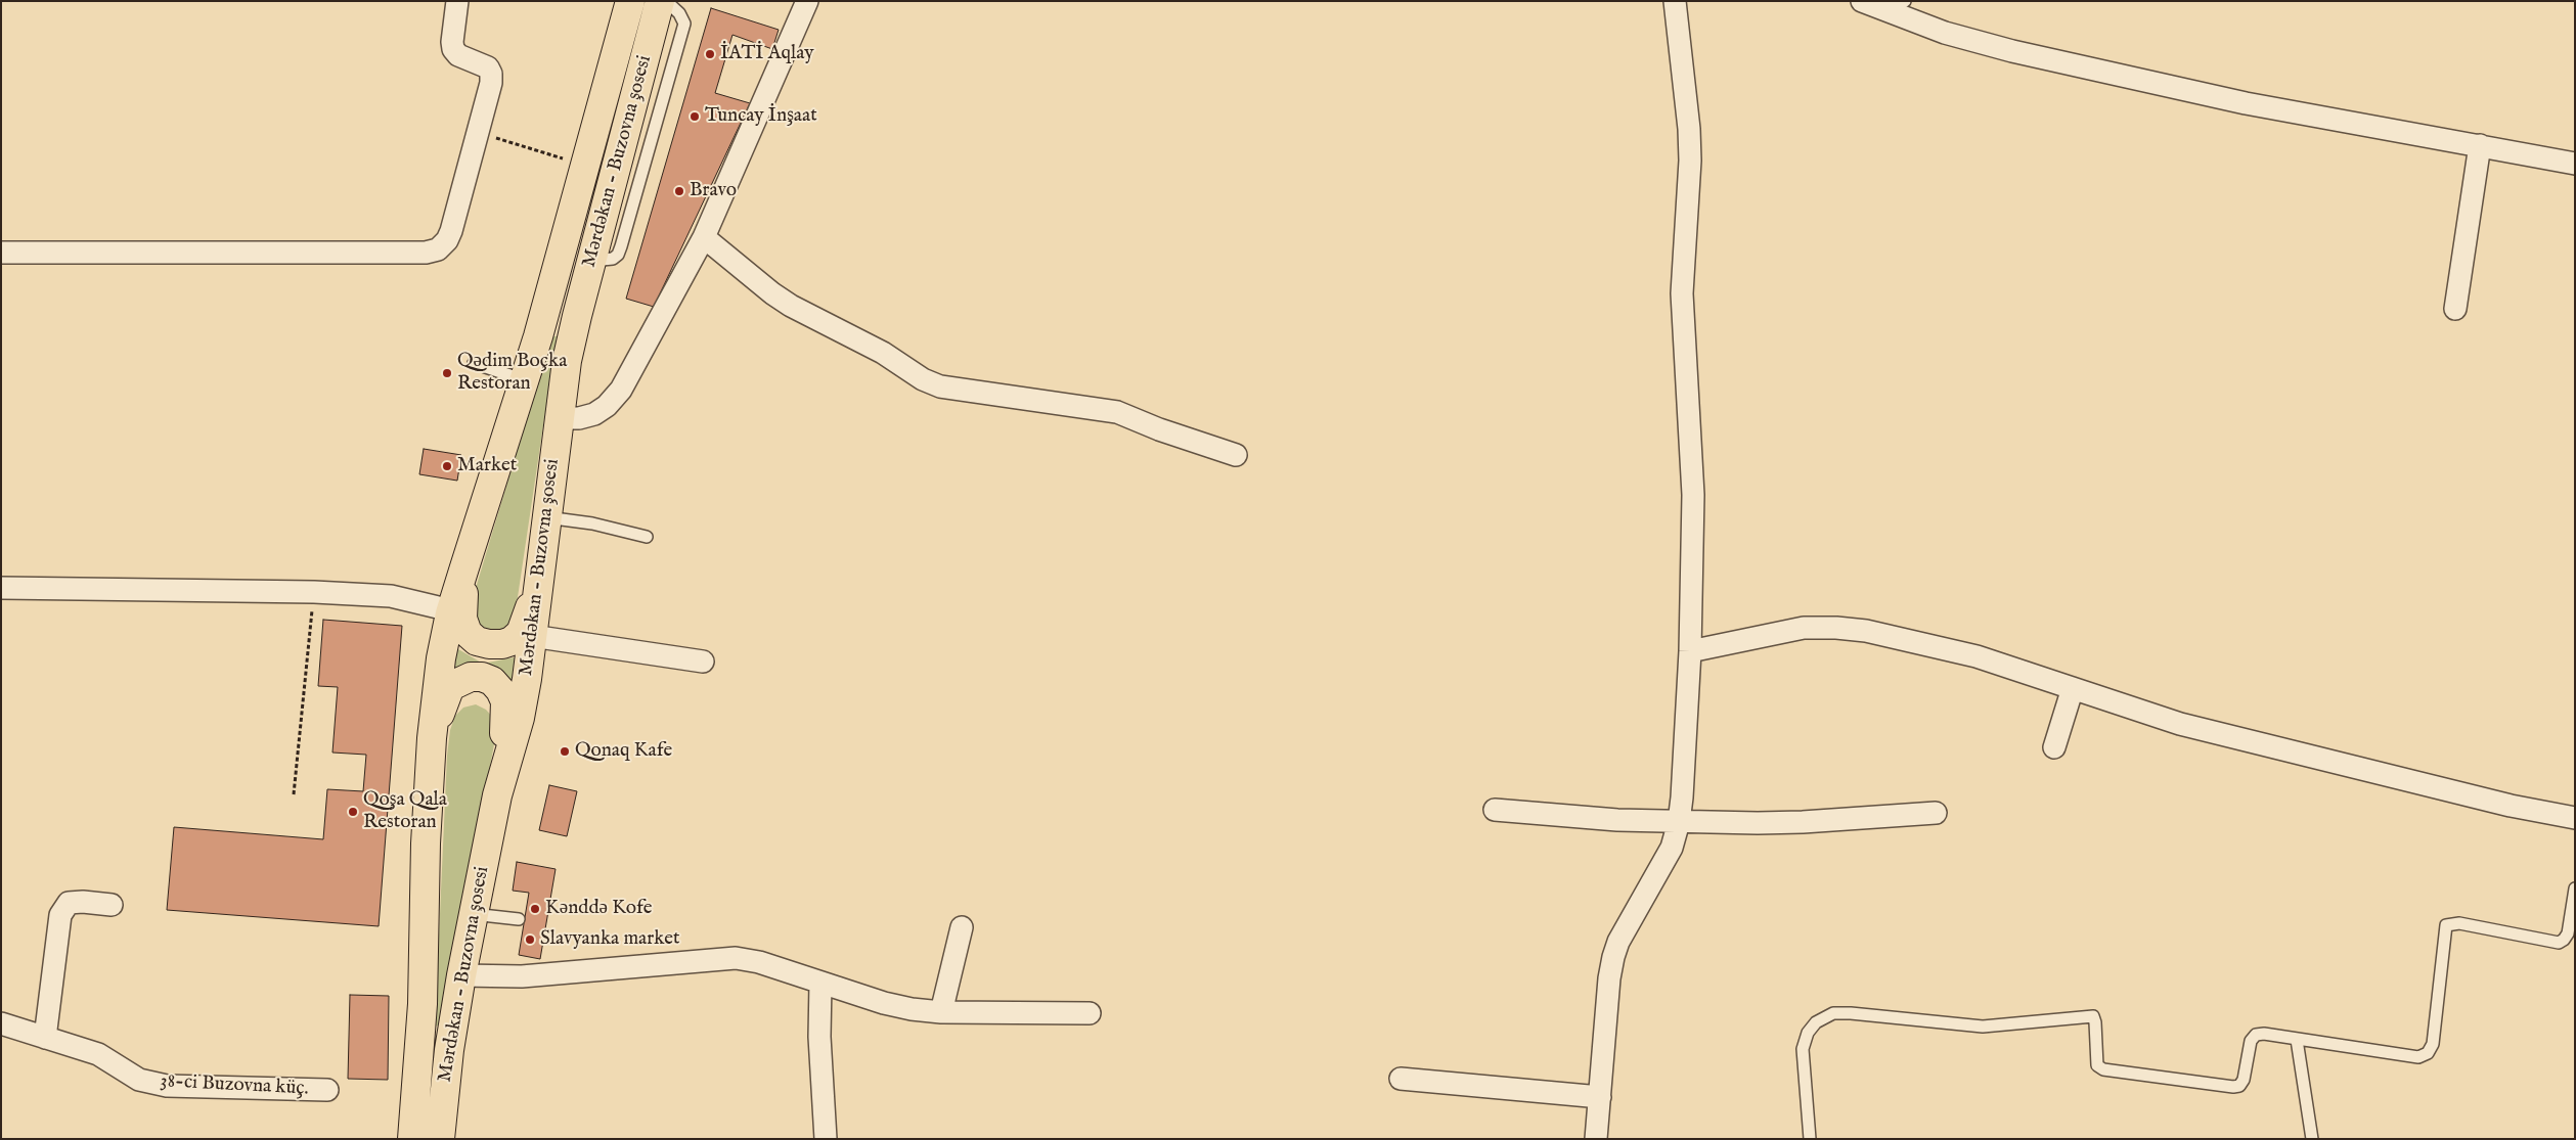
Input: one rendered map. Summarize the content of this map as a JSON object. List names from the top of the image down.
{
  "streets": {
    "main road": ["Mərdəkan - Buzovna şosesi"],
    "street": ["38-ci Buzovna küç."]
  },
  "places": [
    "İATİ Aqlay",
    "Tuncay İnşaat",
    "Bravo",
    "Qədim Boçka Restoran",
    "Market",
    "Qonaq Kafe",
    "Qoşa Qala Restoran",
    "Kənddə Kofe",
    "Slavyanka market"
  ]
}
